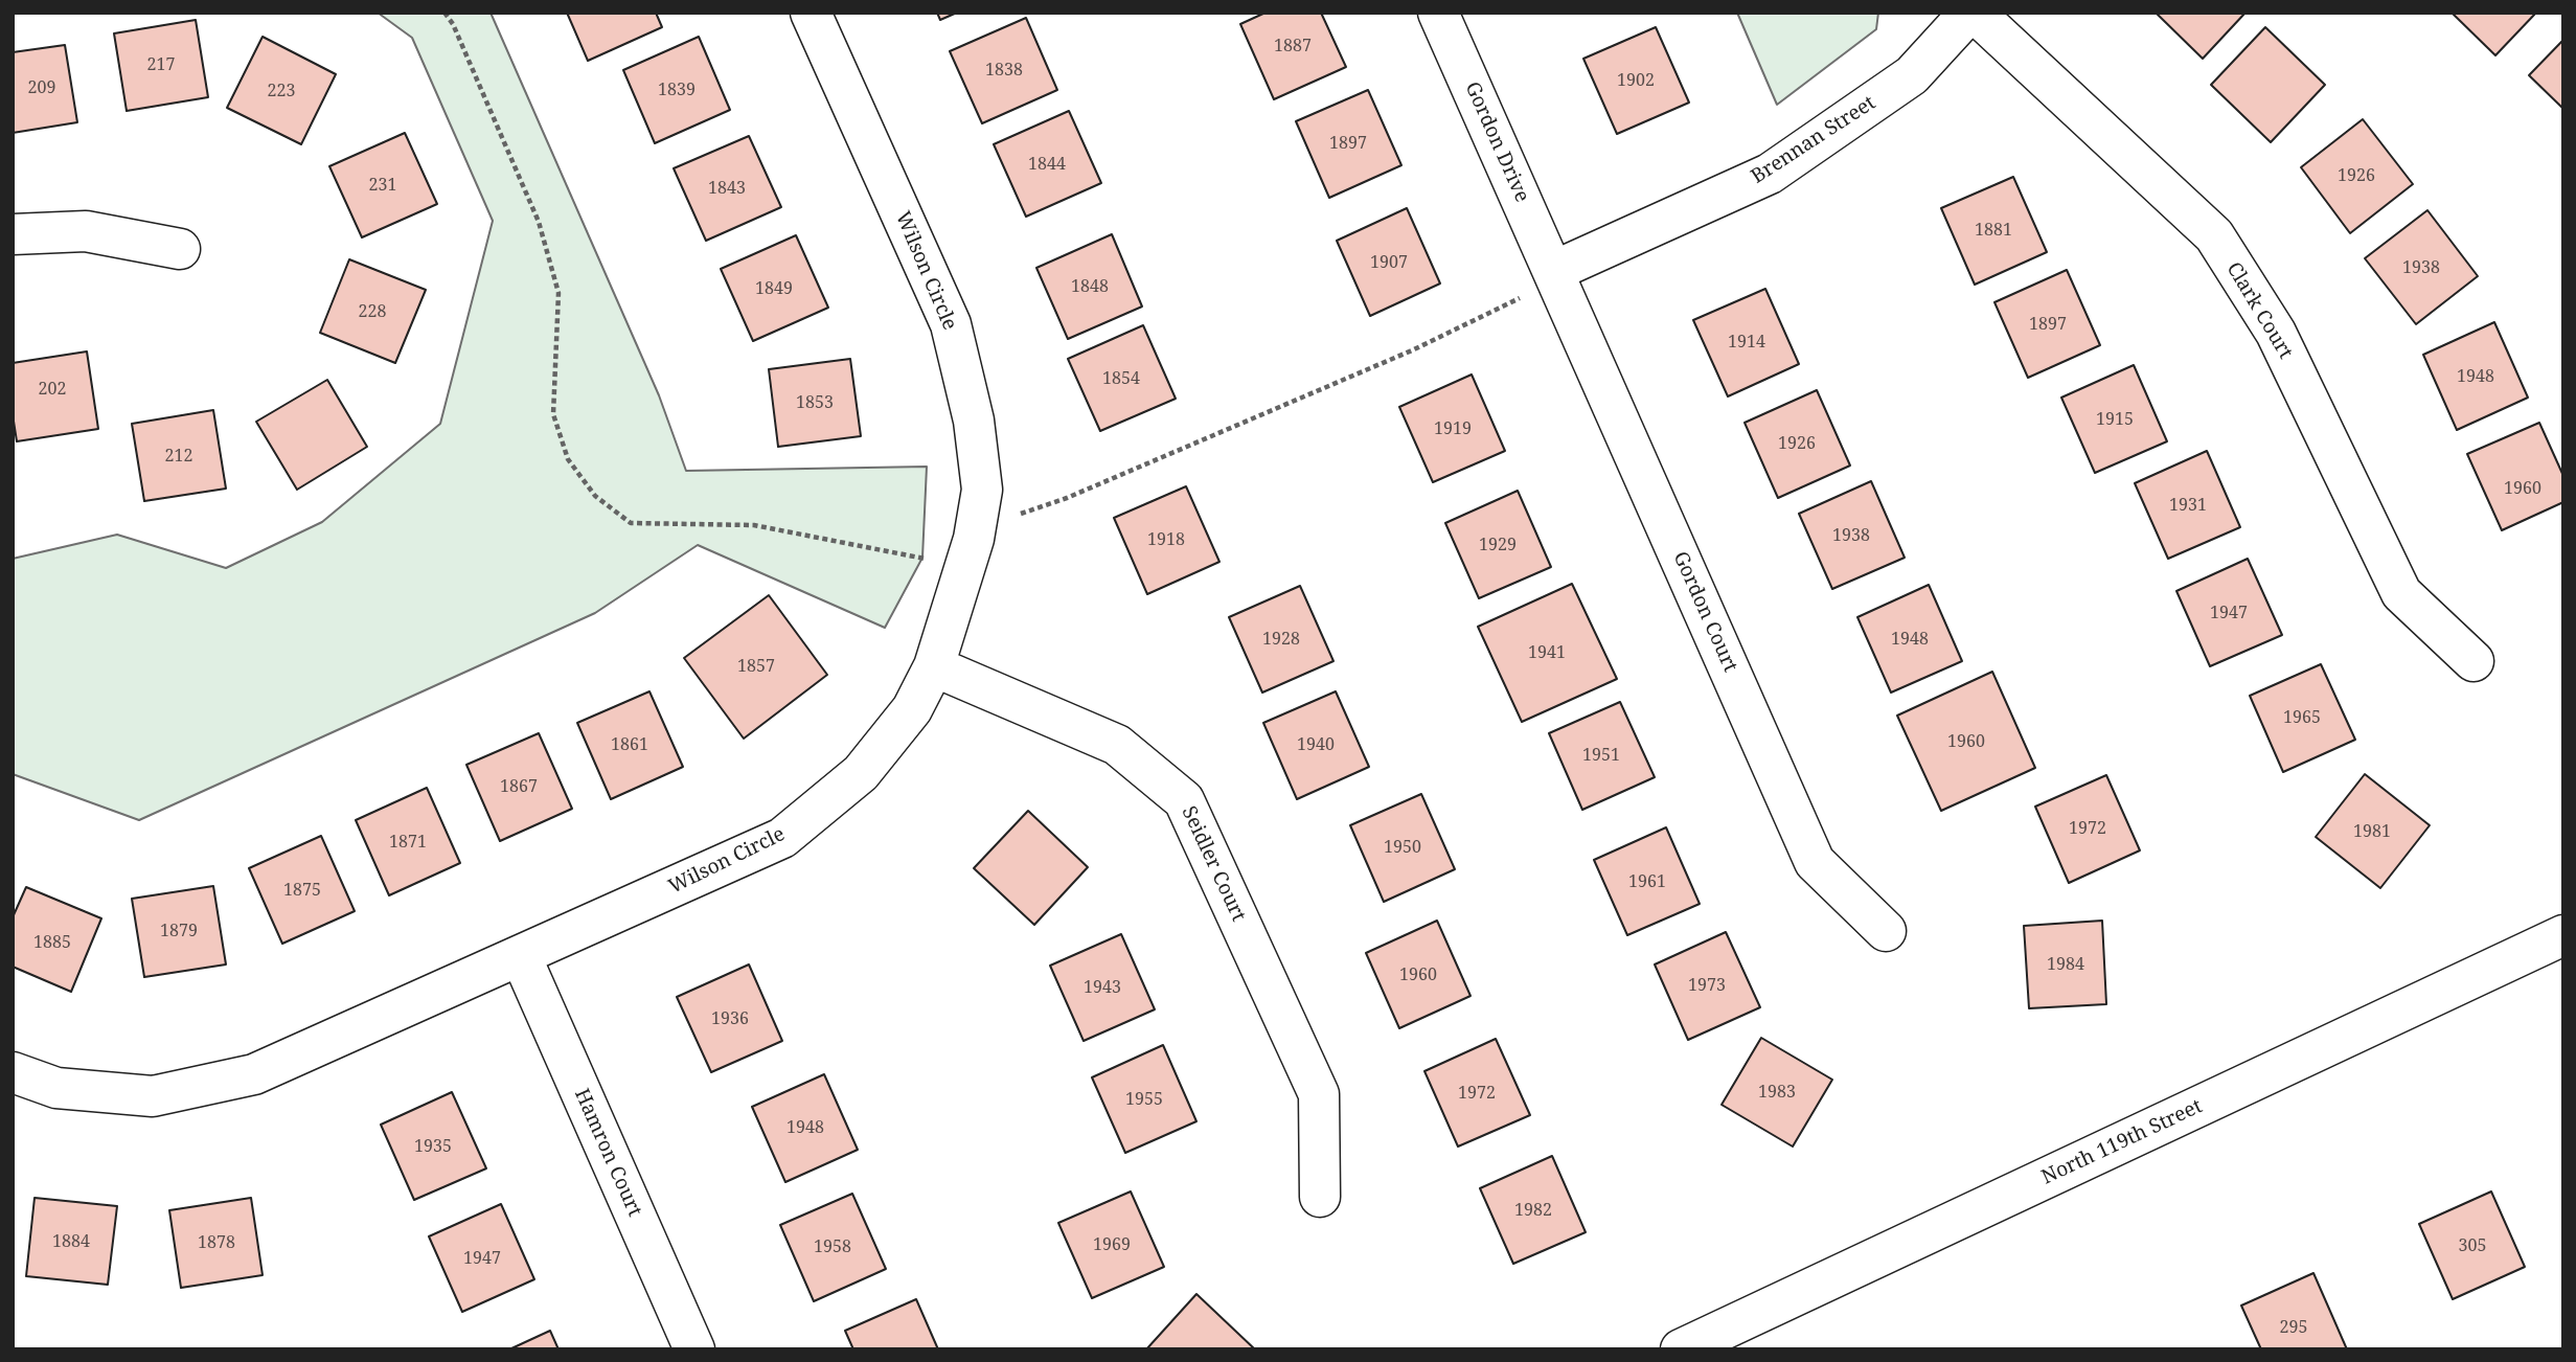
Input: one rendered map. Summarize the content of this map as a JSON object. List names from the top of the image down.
{
  "streets": {
    "street": [
      "Brennan Street",
      "Gordon Drive",
      "Wilson Circle",
      "Clark Court",
      "Gordon Court",
      "Seidler Court",
      "North 119th Street",
      "Hamron Court"
    ]
  },
  "crossings": [
    ["Brennan Street", "Gordon Drive"],
    ["Brennan Street", "Gordon Court"],
    ["Gordon Drive", "Gordon Court"],
    ["Wilson Circle", "Seidler Court"],
    ["Wilson Circle", "Hamron Court"]
  ],
  "house_numbers": [
    "1887",
    "217",
    "1838",
    "1902",
    "209",
    "1839",
    "223",
    "1897",
    "1844",
    "1926",
    "231",
    "1843",
    "1881",
    "1907",
    "1938",
    "1848",
    "1849",
    "228",
    "1897",
    "1914",
    "1948",
    "1854",
    "202",
    "1853",
    "1915",
    "1919",
    "1926",
    "212",
    "1960",
    "1931",
    "1938",
    "1918",
    "1929",
    "1947",
    "1928",
    "1948",
    "1941",
    "1857",
    "1965",
    "1960",
    "1861",
    "1940",
    "1951",
    "1867",
    "1972",
    "1981",
    "1871",
    "1950",
    "1961",
    "1875",
    "1879",
    "1885",
    "1984",
    "1960",
    "1973",
    "1943",
    "1936",
    "1983",
    "1972",
    "1955",
    "1948",
    "1935",
    "1982",
    "1884",
    "1878",
    "1969",
    "305",
    "1958",
    "1947",
    "295"
  ]
}
